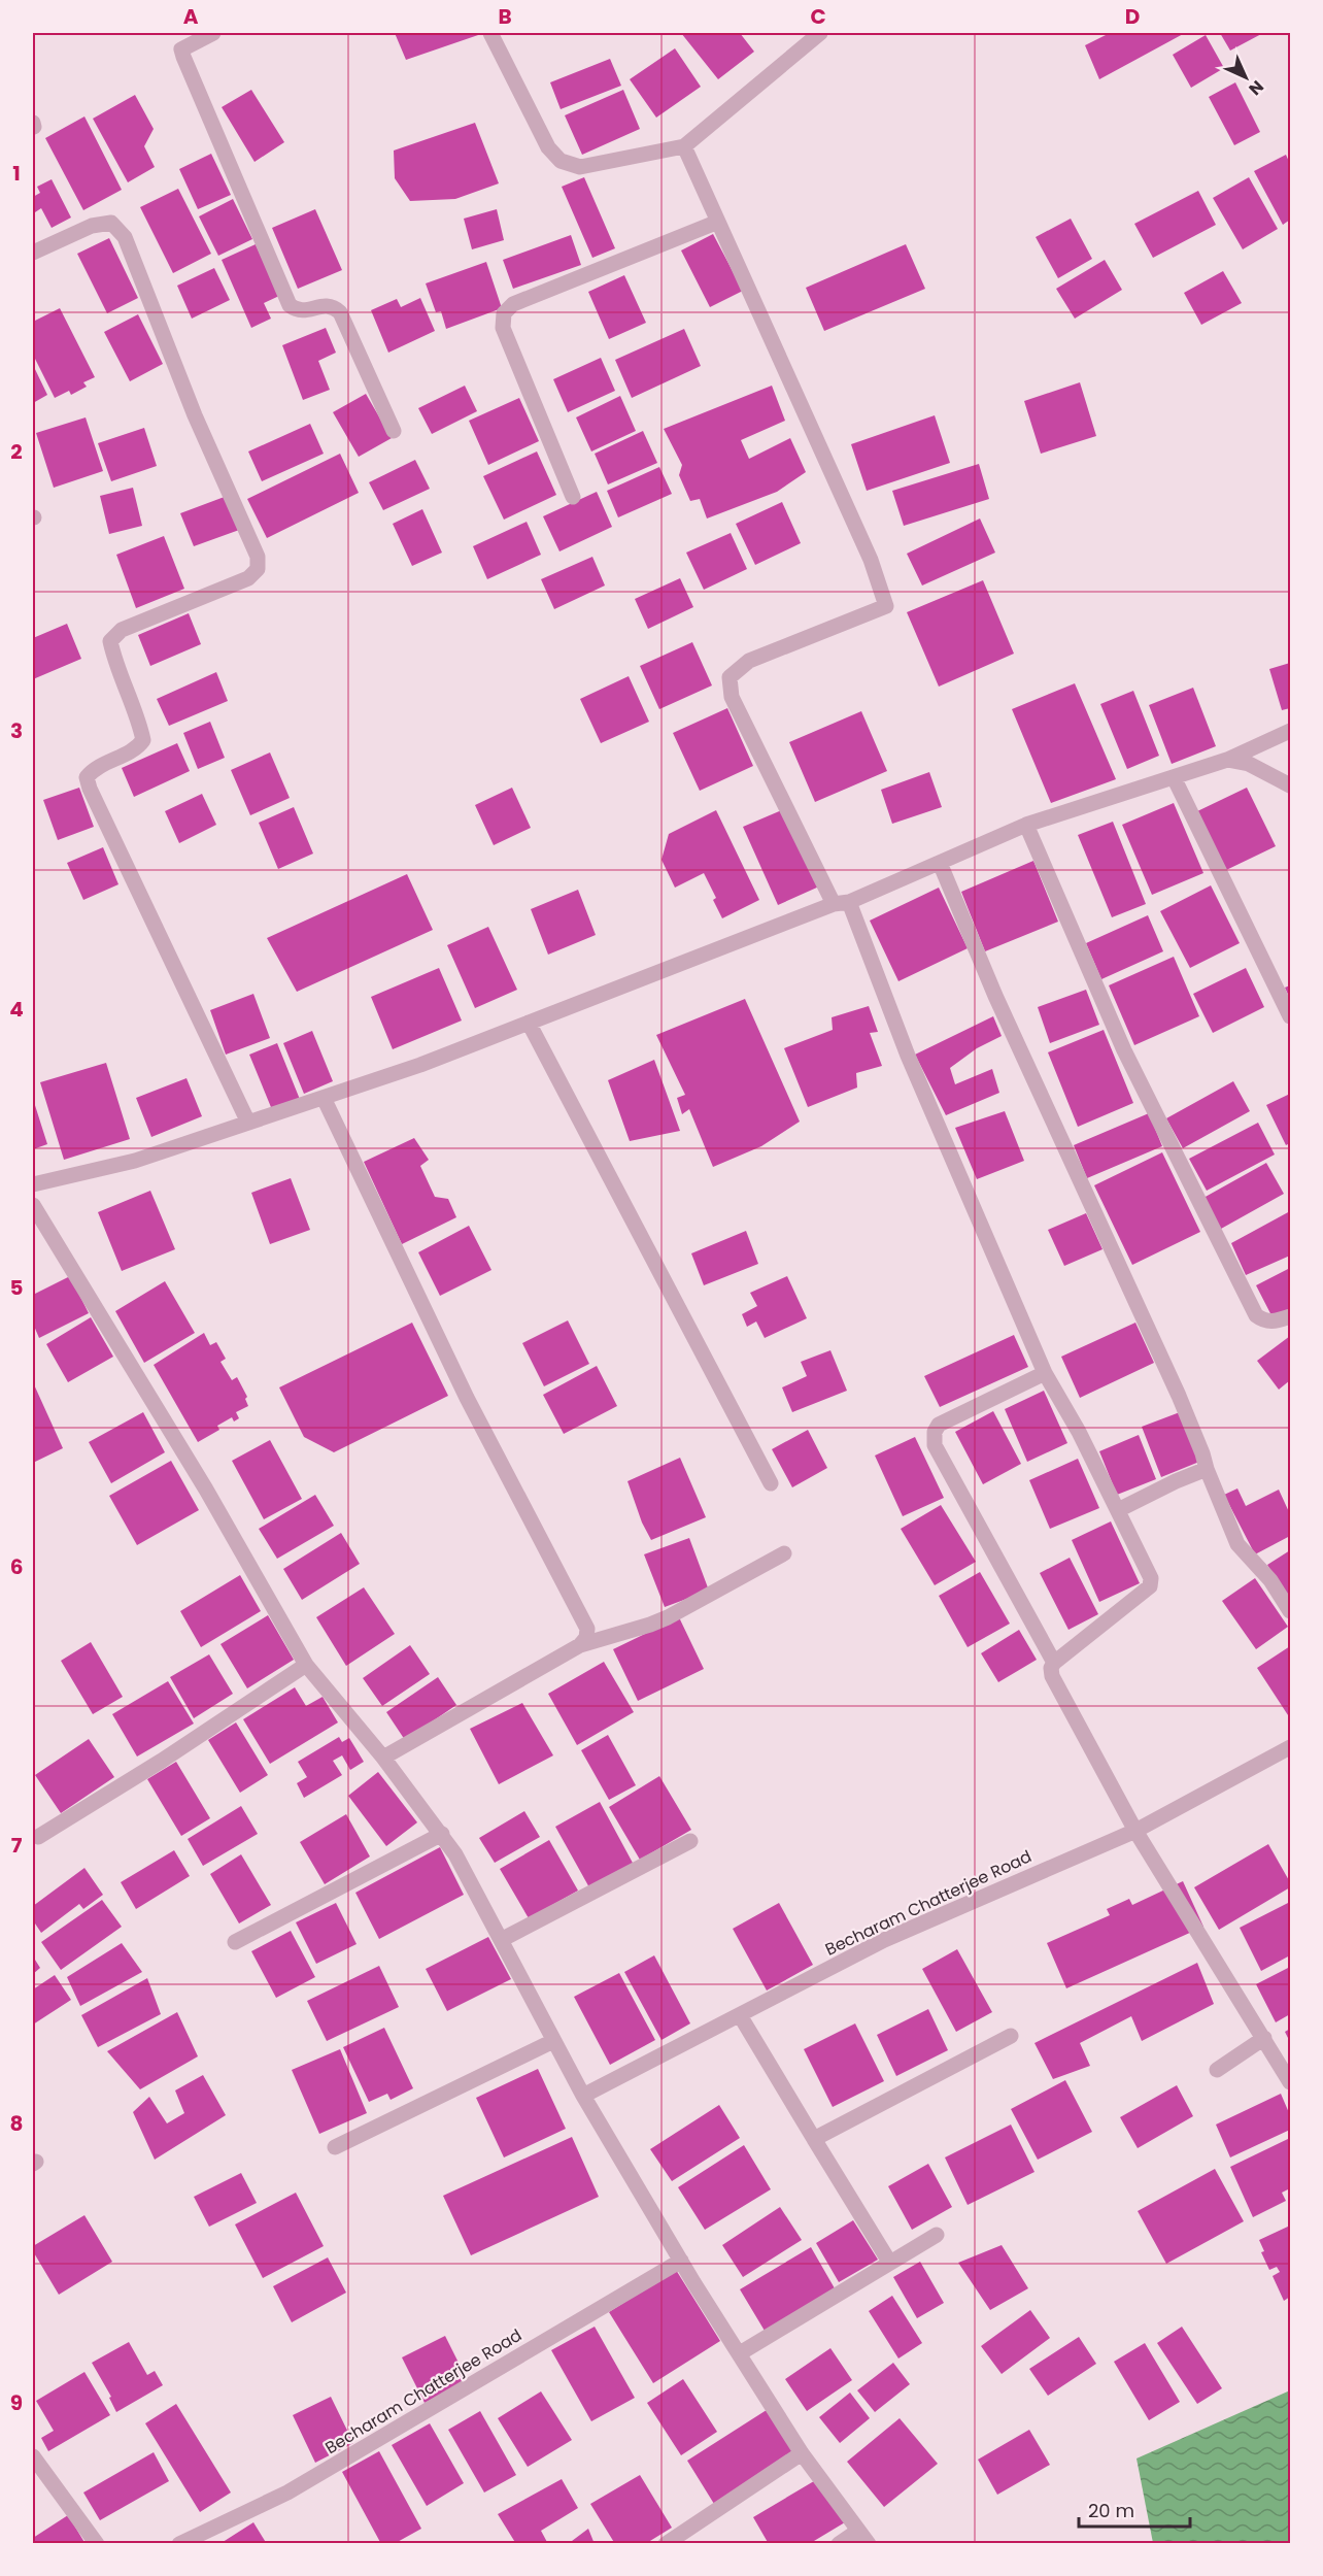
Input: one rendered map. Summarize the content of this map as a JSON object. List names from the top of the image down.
{
  "streets": {
    "street": ["Becharam Chatterjee Road"]
  },
  "scale_bar": "20 m",
  "north": "bottom right",
  "grid": {
    "columns": [
      "A",
      "B",
      "C",
      "D"
    ],
    "rows": [
      "1",
      "2",
      "3",
      "4",
      "5",
      "6",
      "7",
      "8",
      "9"
    ]
  }
}
